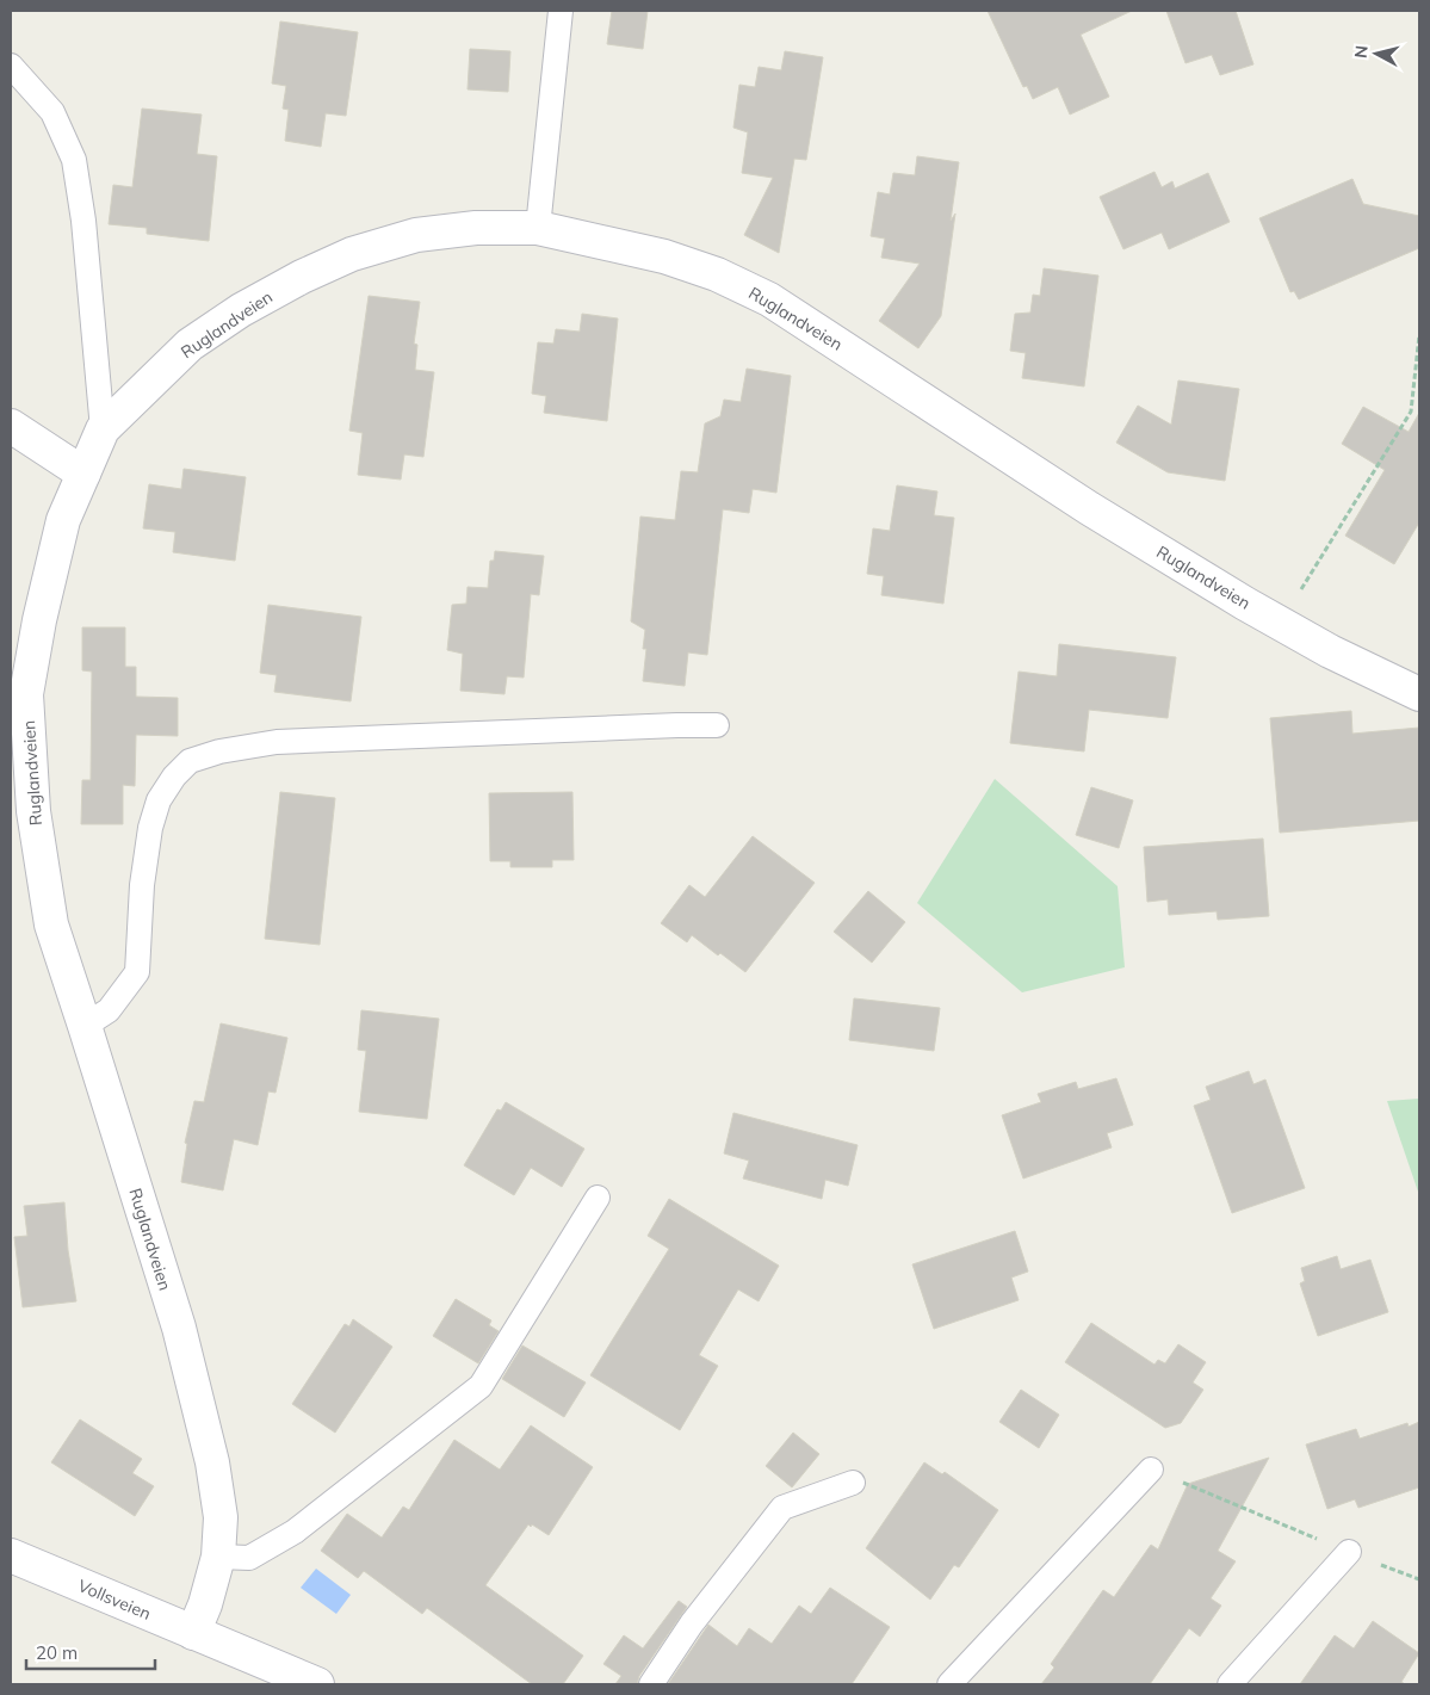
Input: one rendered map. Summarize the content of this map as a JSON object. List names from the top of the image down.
{
  "streets": {
    "street": ["Ruglandveien", "Vollsveien"]
  },
  "crossings": [
    ["Ruglandveien", "Vollsveien"]
  ],
  "scale_bar": "20 m",
  "north": "left"
}
